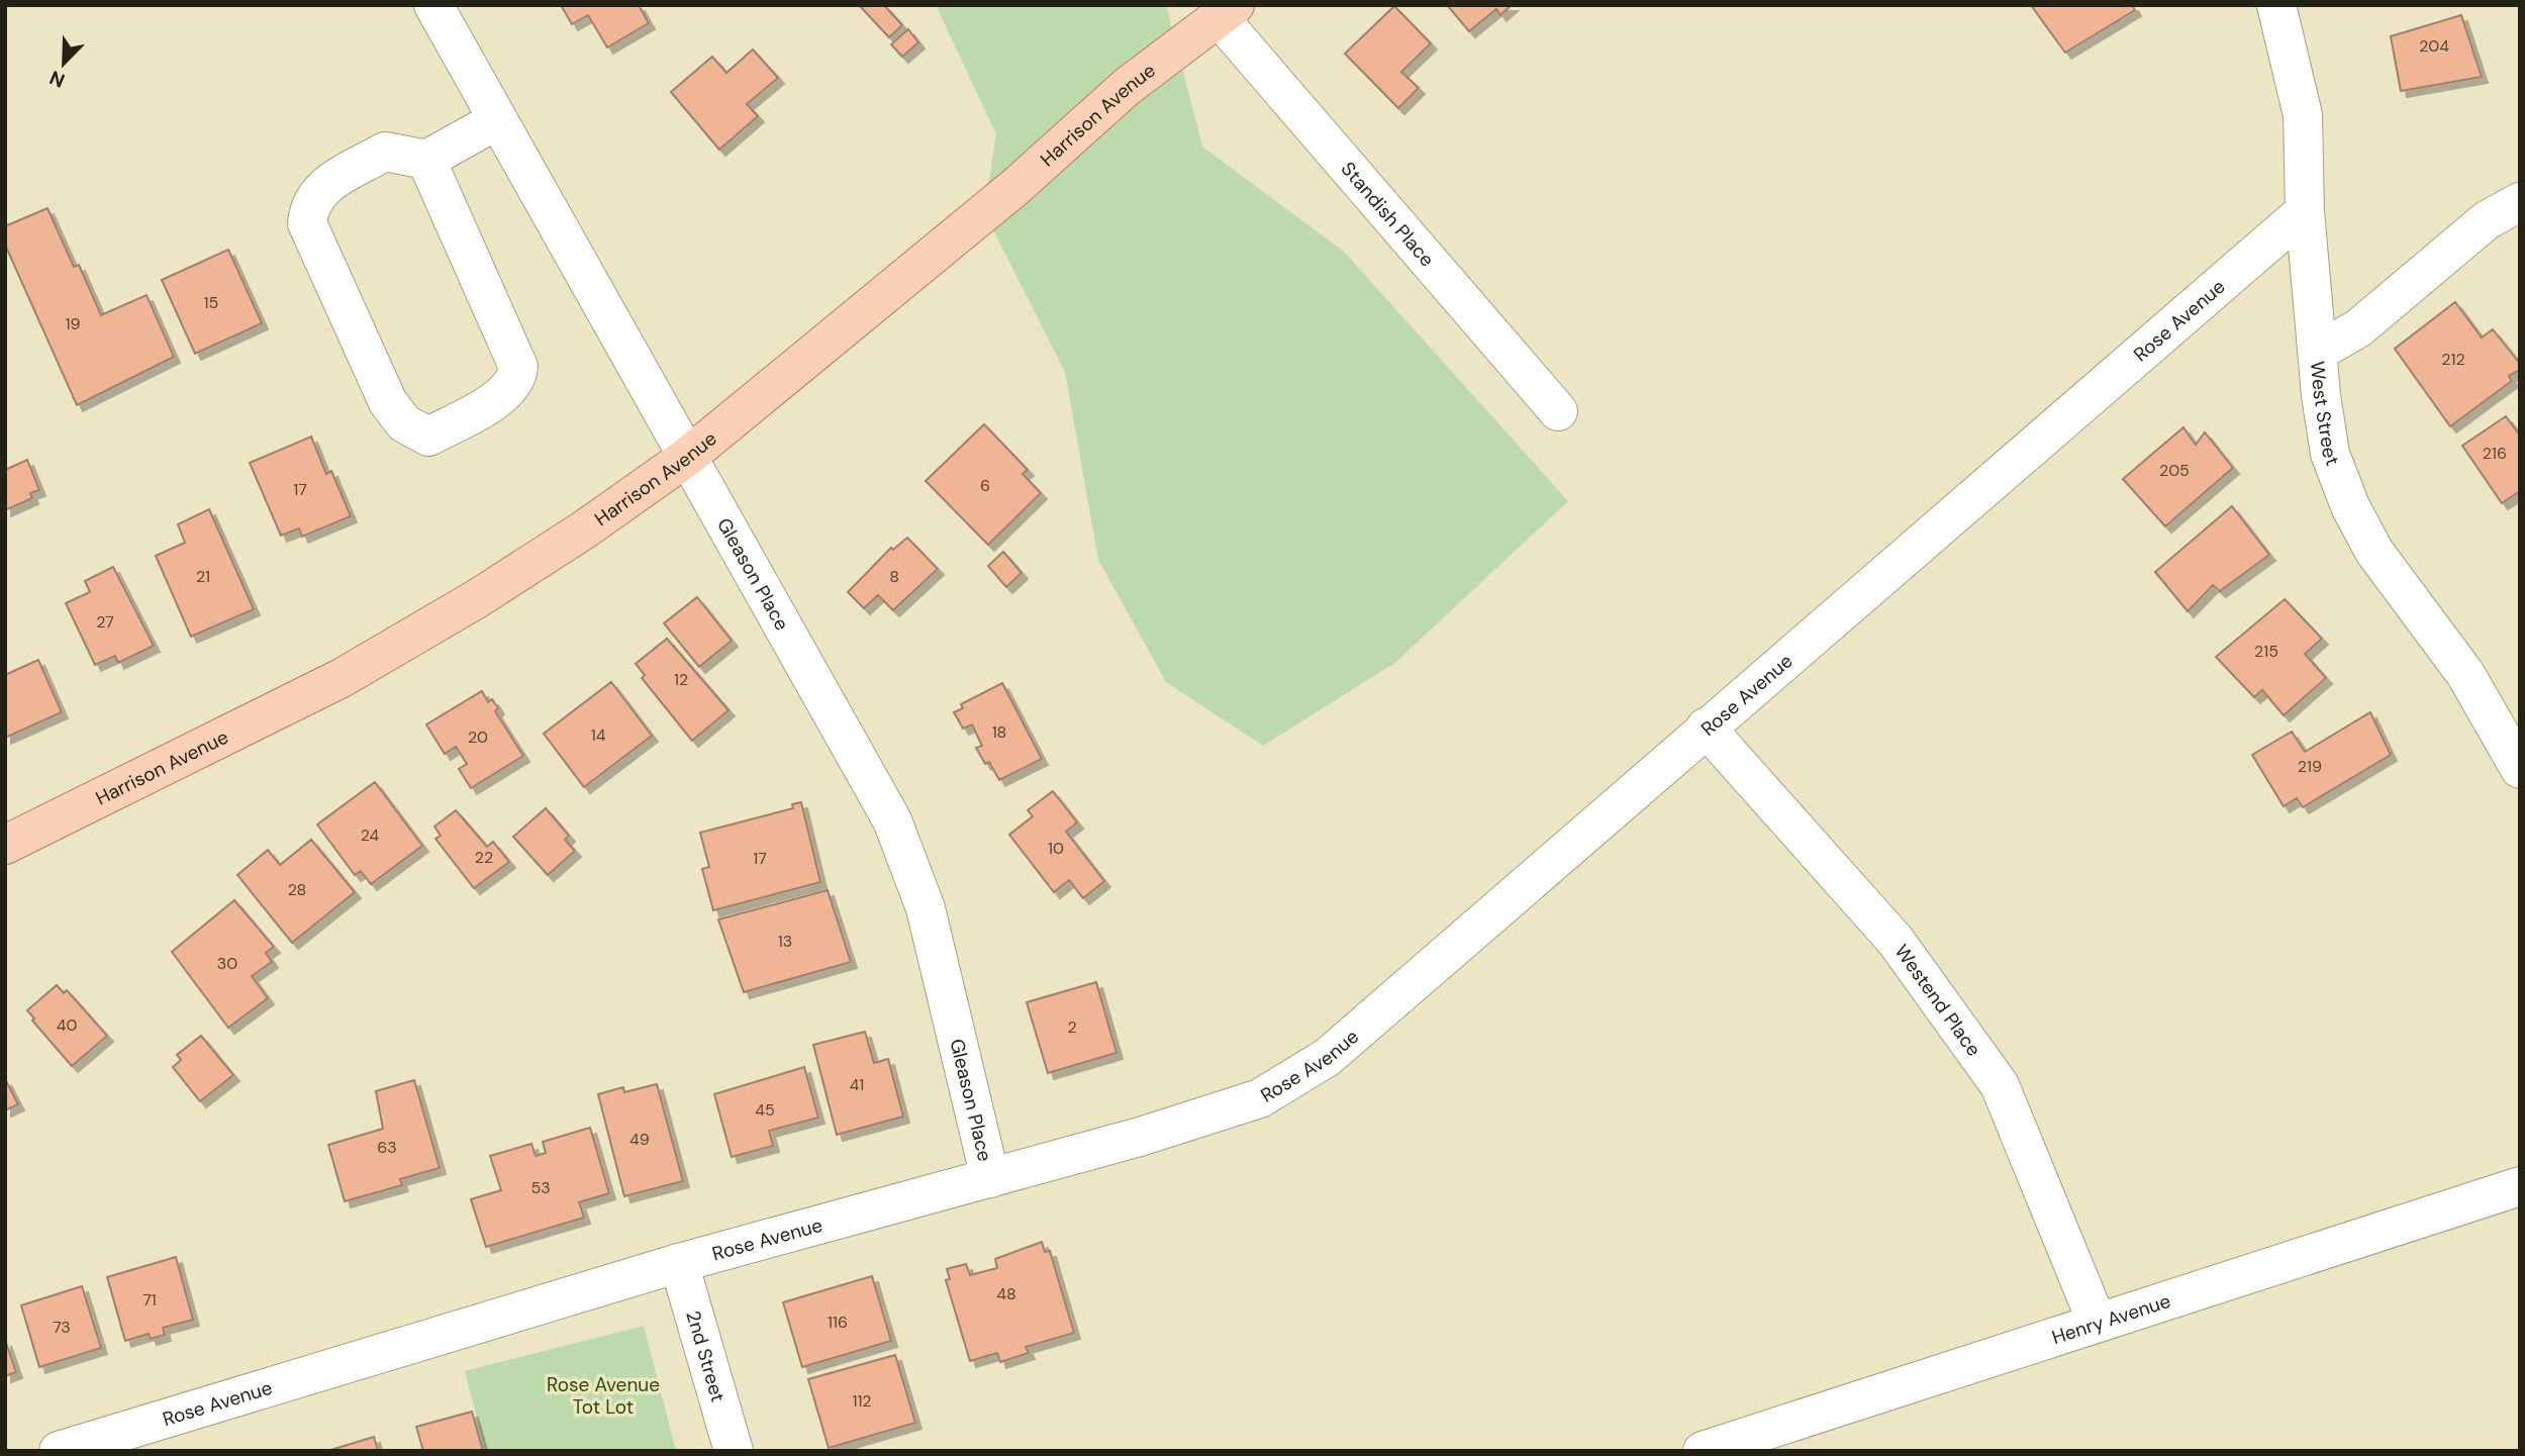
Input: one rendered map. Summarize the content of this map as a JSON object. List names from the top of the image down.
{
  "streets": {
    "main road": ["Harrison Avenue"],
    "street": [
      "Standish Place",
      "Rose Avenue",
      "West Street",
      "Gleason Place",
      "Westend Place",
      "Henry Avenue",
      "2nd Street"
    ]
  },
  "crossings": [
    ["Harrison Avenue", "Standish Place"],
    ["Harrison Avenue", "Gleason Place"],
    ["Rose Avenue", "West Street"],
    ["Rose Avenue", "Gleason Place"],
    ["Rose Avenue", "Westend Place"],
    ["Rose Avenue", "2nd Street"],
    ["Westend Place", "Henry Avenue"]
  ],
  "parks": ["Rose Avenue Tot Lot"],
  "house_numbers": [
    "204",
    "15",
    "19",
    "212",
    "216",
    "205",
    "6",
    "17",
    "21",
    "8",
    "27",
    "215",
    "12",
    "18",
    "14",
    "20",
    "219",
    "24",
    "10",
    "22",
    "17",
    "28",
    "13",
    "30",
    "40",
    "2",
    "41",
    "45",
    "49",
    "63",
    "53",
    "48",
    "71",
    "116",
    "73",
    "112"
  ],
  "north": "bottom left"
}
